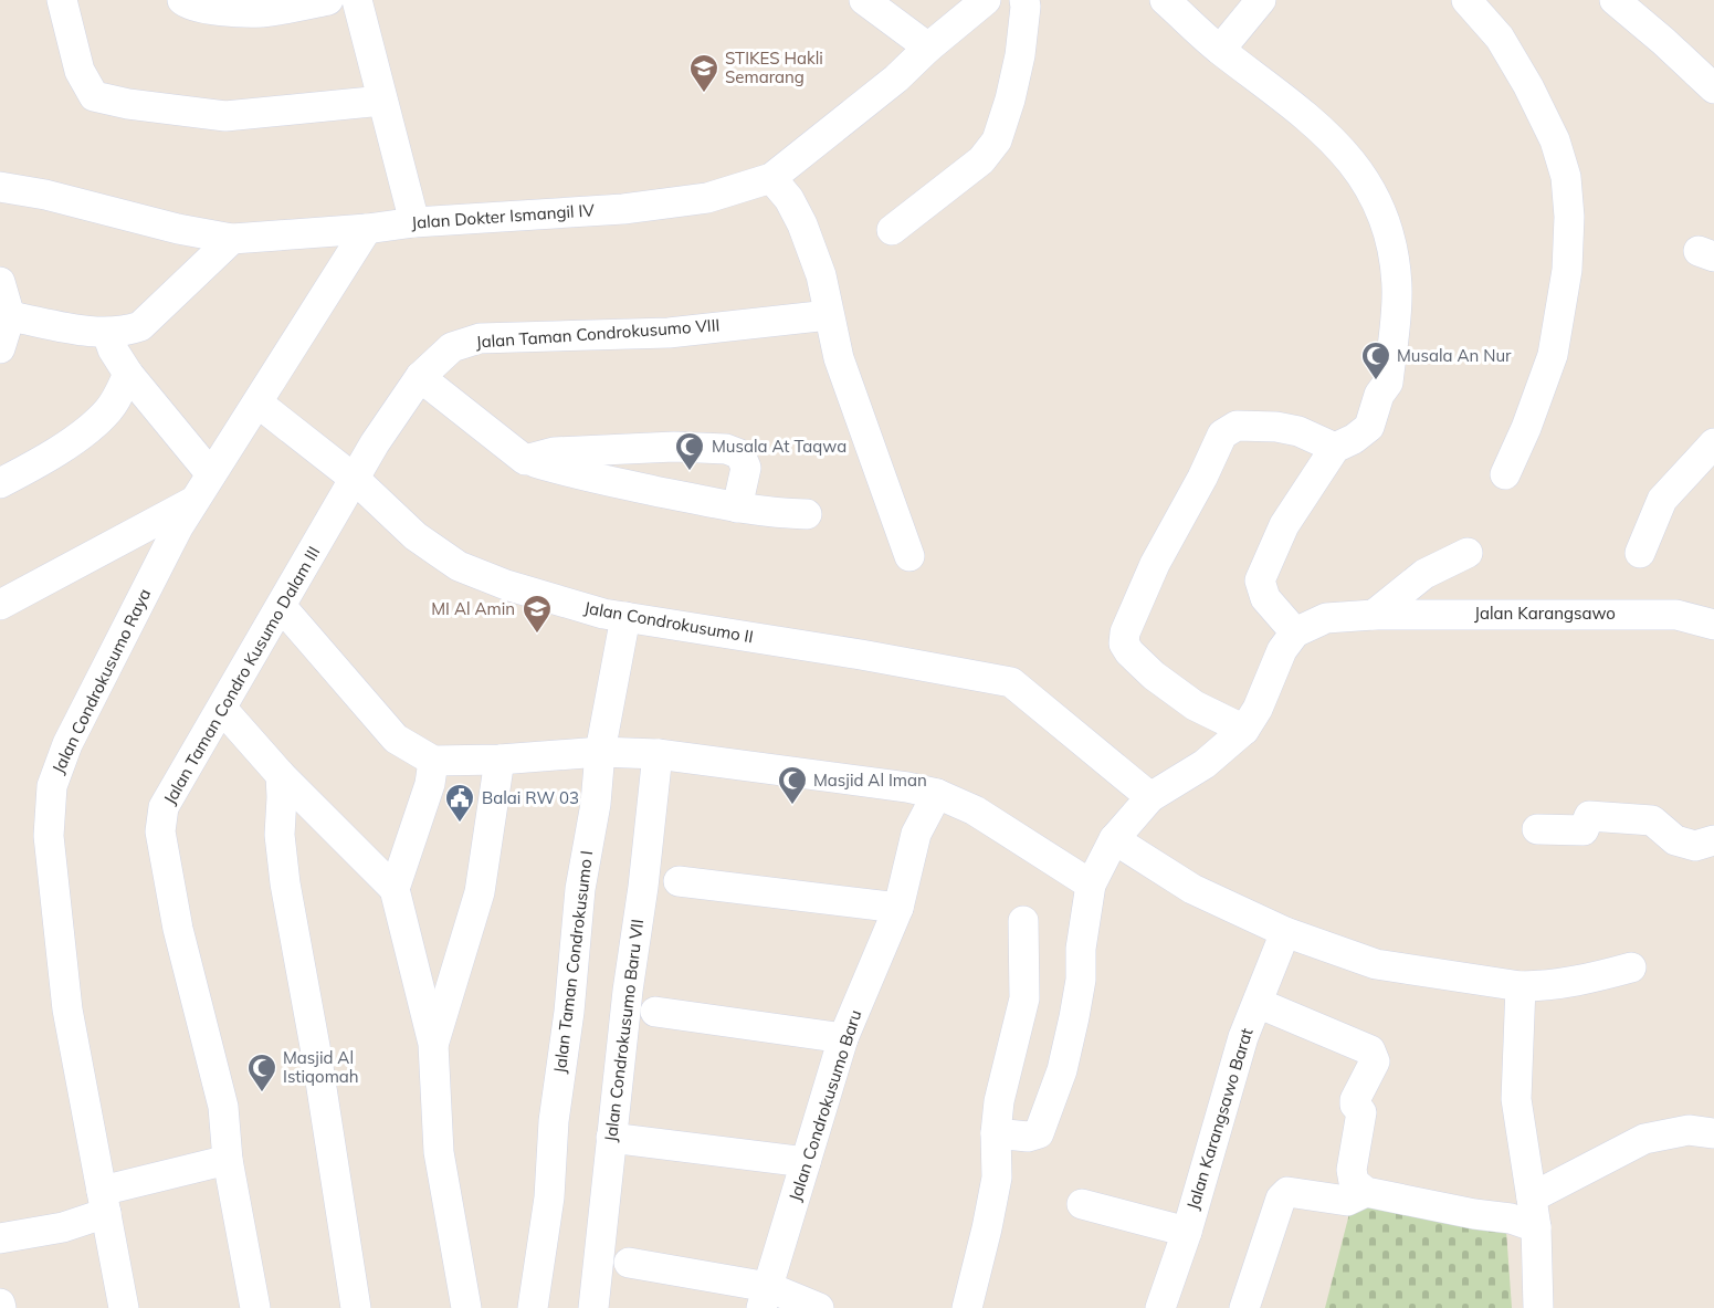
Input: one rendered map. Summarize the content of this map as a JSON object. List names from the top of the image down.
{
  "streets": {
    "street": [
      "Jalan Dokter Ismangil IV",
      "Jalan Taman Condrokusumo VIII",
      "Jalan Karangsawo",
      "Jalan Condrokusumo II",
      "Jalan Taman Condro Kusumo Dalam III",
      "Jalan Condrokusumo Raya",
      "Jalan Taman Condrokusumo I",
      "Jalan Condrokusumo Baru VII",
      "Jalan Condrokusumo Baru",
      "Jalan Karangsawo Barat"
    ]
  },
  "crossings": [
    ["Jalan Dokter Ismangil IV", "Jalan Condrokusumo Raya"],
    ["Jalan Taman Condrokusumo VIII", "Jalan Condrokusumo II"],
    ["Jalan Taman Condrokusumo VIII", "Jalan Taman Condro Kusumo Dalam III"],
    ["Jalan Condrokusumo II", "Jalan Taman Condro Kusumo Dalam III"],
    ["Jalan Condrokusumo II", "Jalan Condrokusumo Raya"],
    ["Jalan Condrokusumo II", "Jalan Taman Condrokusumo I"]
  ],
  "places": {
    "school or university": ["STIKES Hakli Semarang", "MI Al Amin"],
    "mosque": [
      "Musala An Nur",
      "Musala At Taqwa",
      "Masjid Al Iman",
      "Masjid Al Istiqomah"
    ],
    "public building": ["Balai RW 03"]
  }
}
